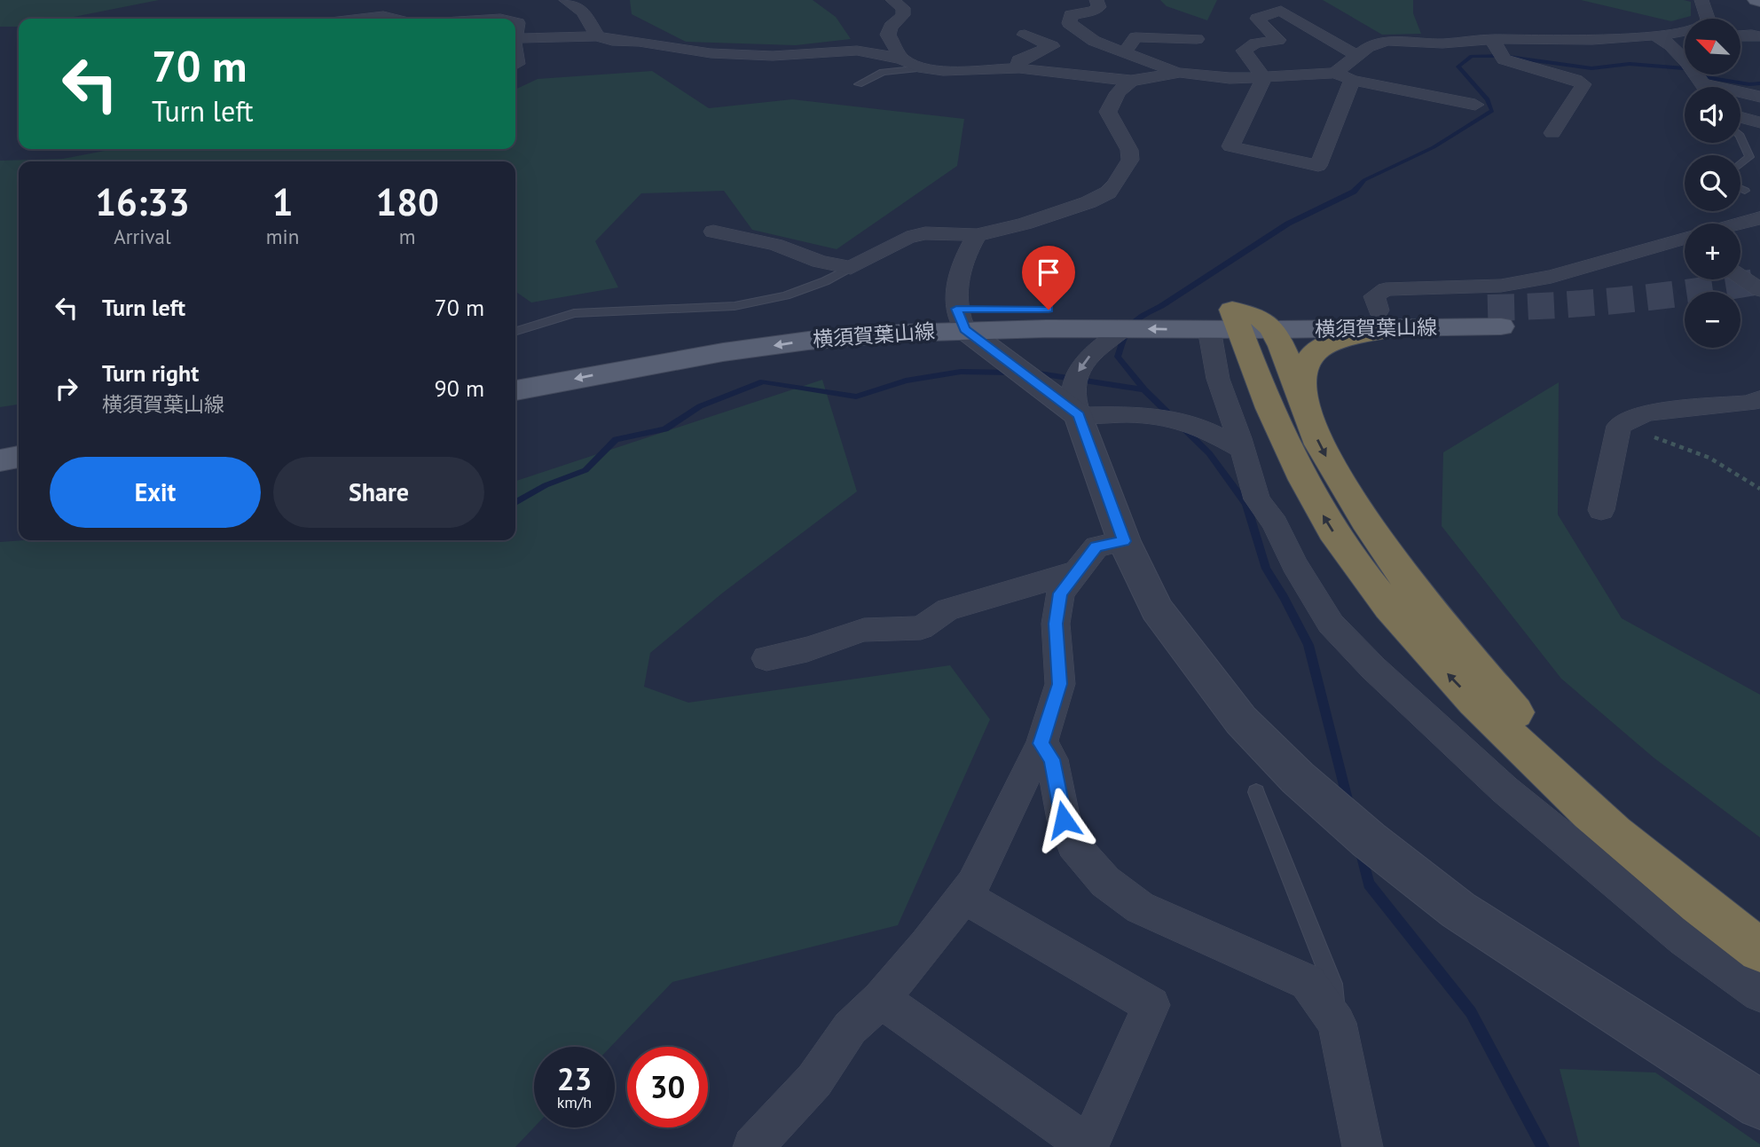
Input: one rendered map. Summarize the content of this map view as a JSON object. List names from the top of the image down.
{
  "streets": {
    "main road": ["横須賀葉山線"]
  },
  "north": "top left",
  "page": {
    "map_buttons": ["+", "−"],
    "turn": ["70 m", "Turn left"],
    "eta": [
      "16:33",
      "Arrival",
      "1",
      "min",
      "180",
      "m"
    ],
    "list": [
      {
        "name": "Turn left",
        "value": "70 m"
      },
      {
        "name": "Turn right",
        "note": "横須賀葉山線",
        "value": "90 m"
      }
    ],
    "buttons": ["Exit", "Share"],
    "speed": "23 km/h",
    "limit": "30"
  }
}
